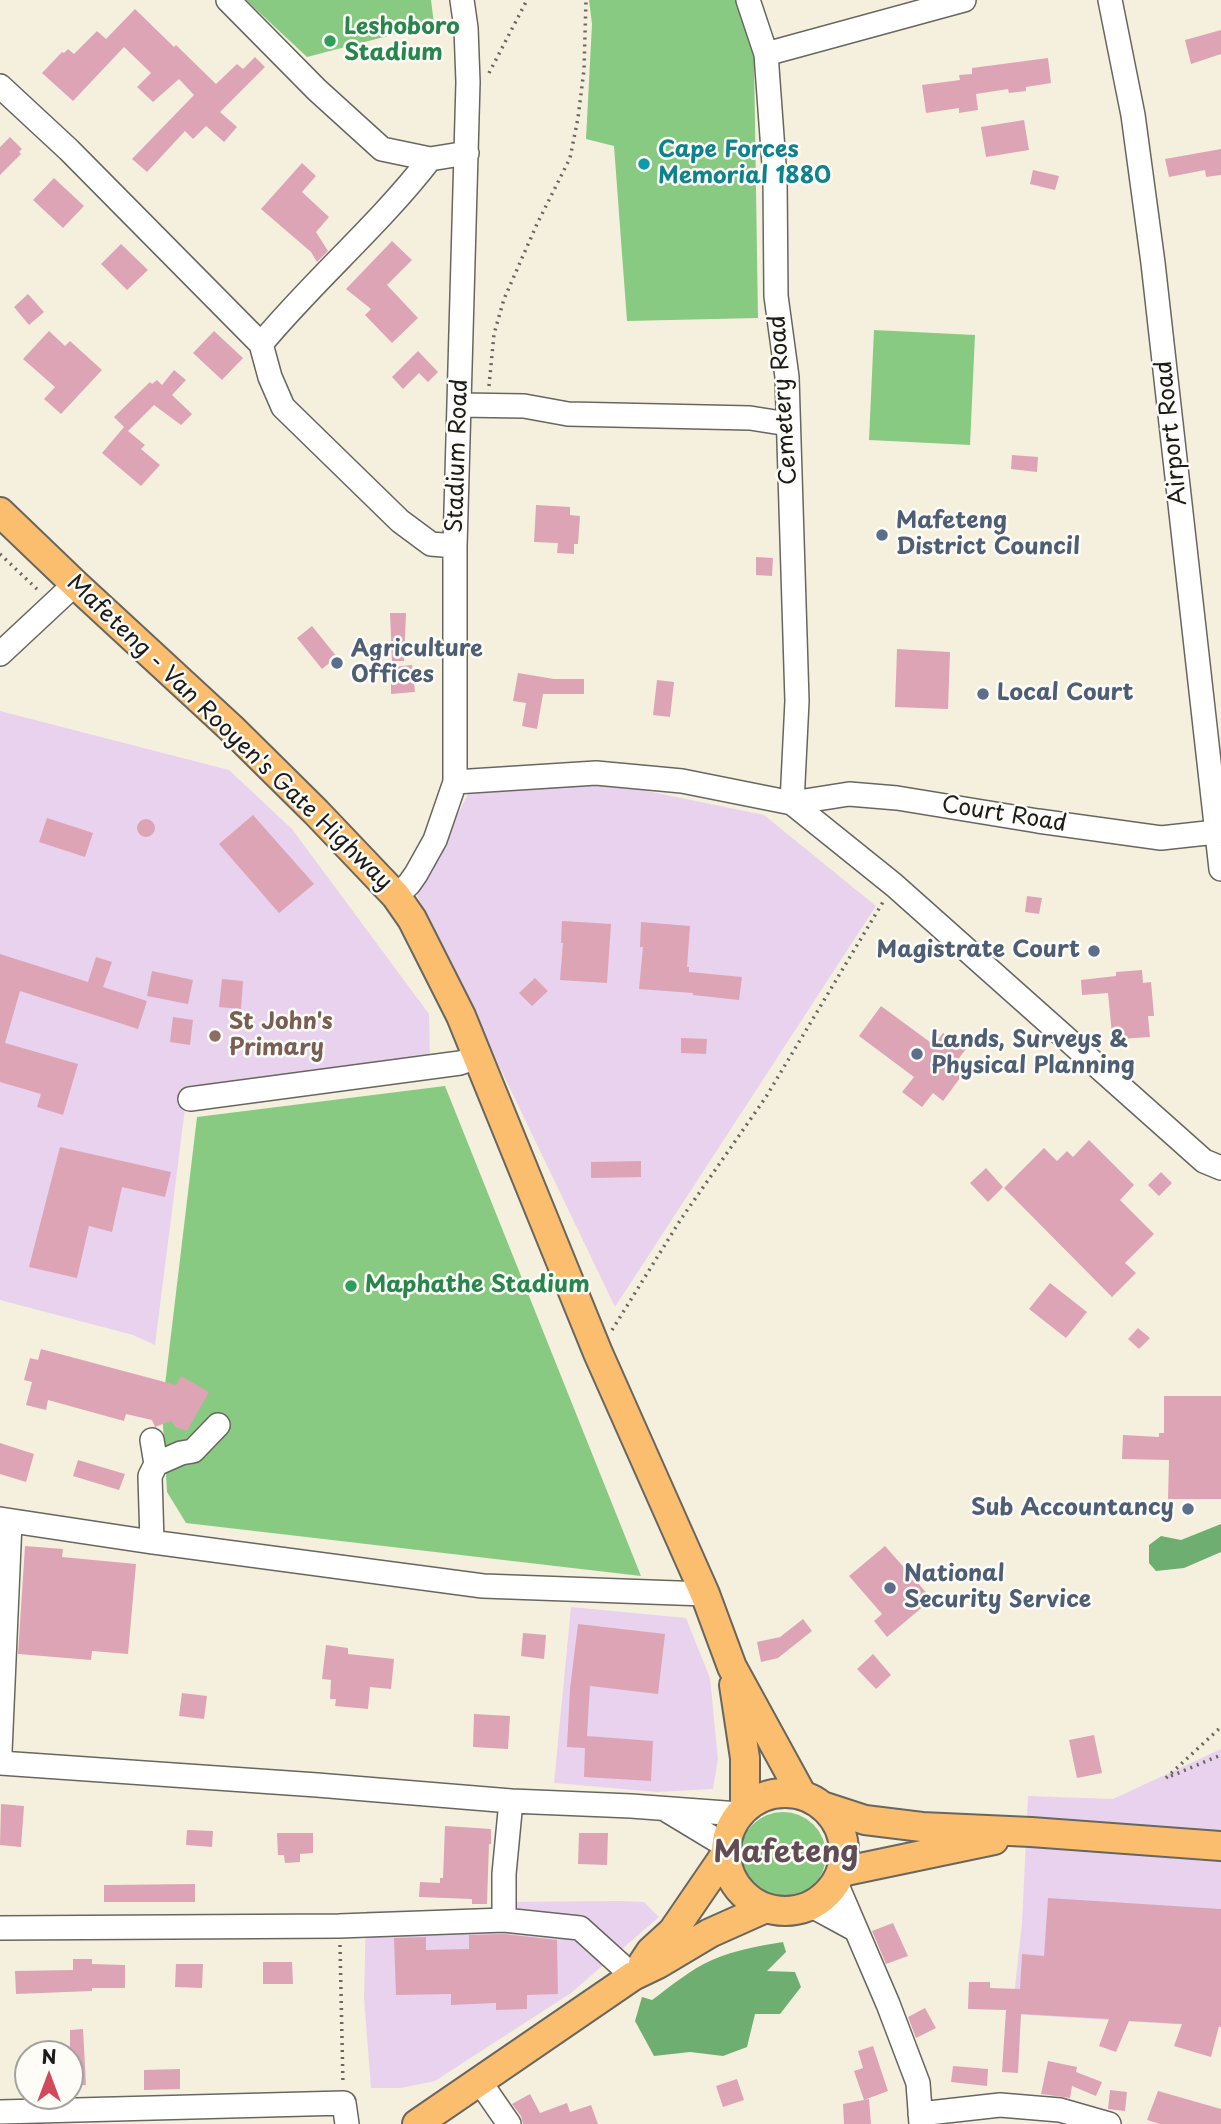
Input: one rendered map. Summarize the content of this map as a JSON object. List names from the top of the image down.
{
  "streets": {
    "main road": ["Mafeteng - Van Rooyen's Gate Highway"],
    "street": [
      "Cemetery Road",
      "Airport Road",
      "Stadium Road",
      "Court Road"
    ]
  },
  "crossings": [
    ["Cemetery Road", "Court Road"],
    ["Airport Road", "Court Road"],
    ["Stadium Road", "Mafeteng - Van Rooyen's Gate Highway"]
  ],
  "districts": ["Mafeteng"],
  "places": [
    "Leshoboro Stadium",
    "Cape Forces Memorial 1880",
    "Mafeteng District Council",
    "Agriculture Offices",
    "Local Court",
    "Magistrate Court",
    "St John's Primary",
    "Lands, Surveys & Physical Planning",
    "Maphathe Stadium",
    "Sub Accountancy",
    "National Security Service"
  ],
  "north": "top"
}
